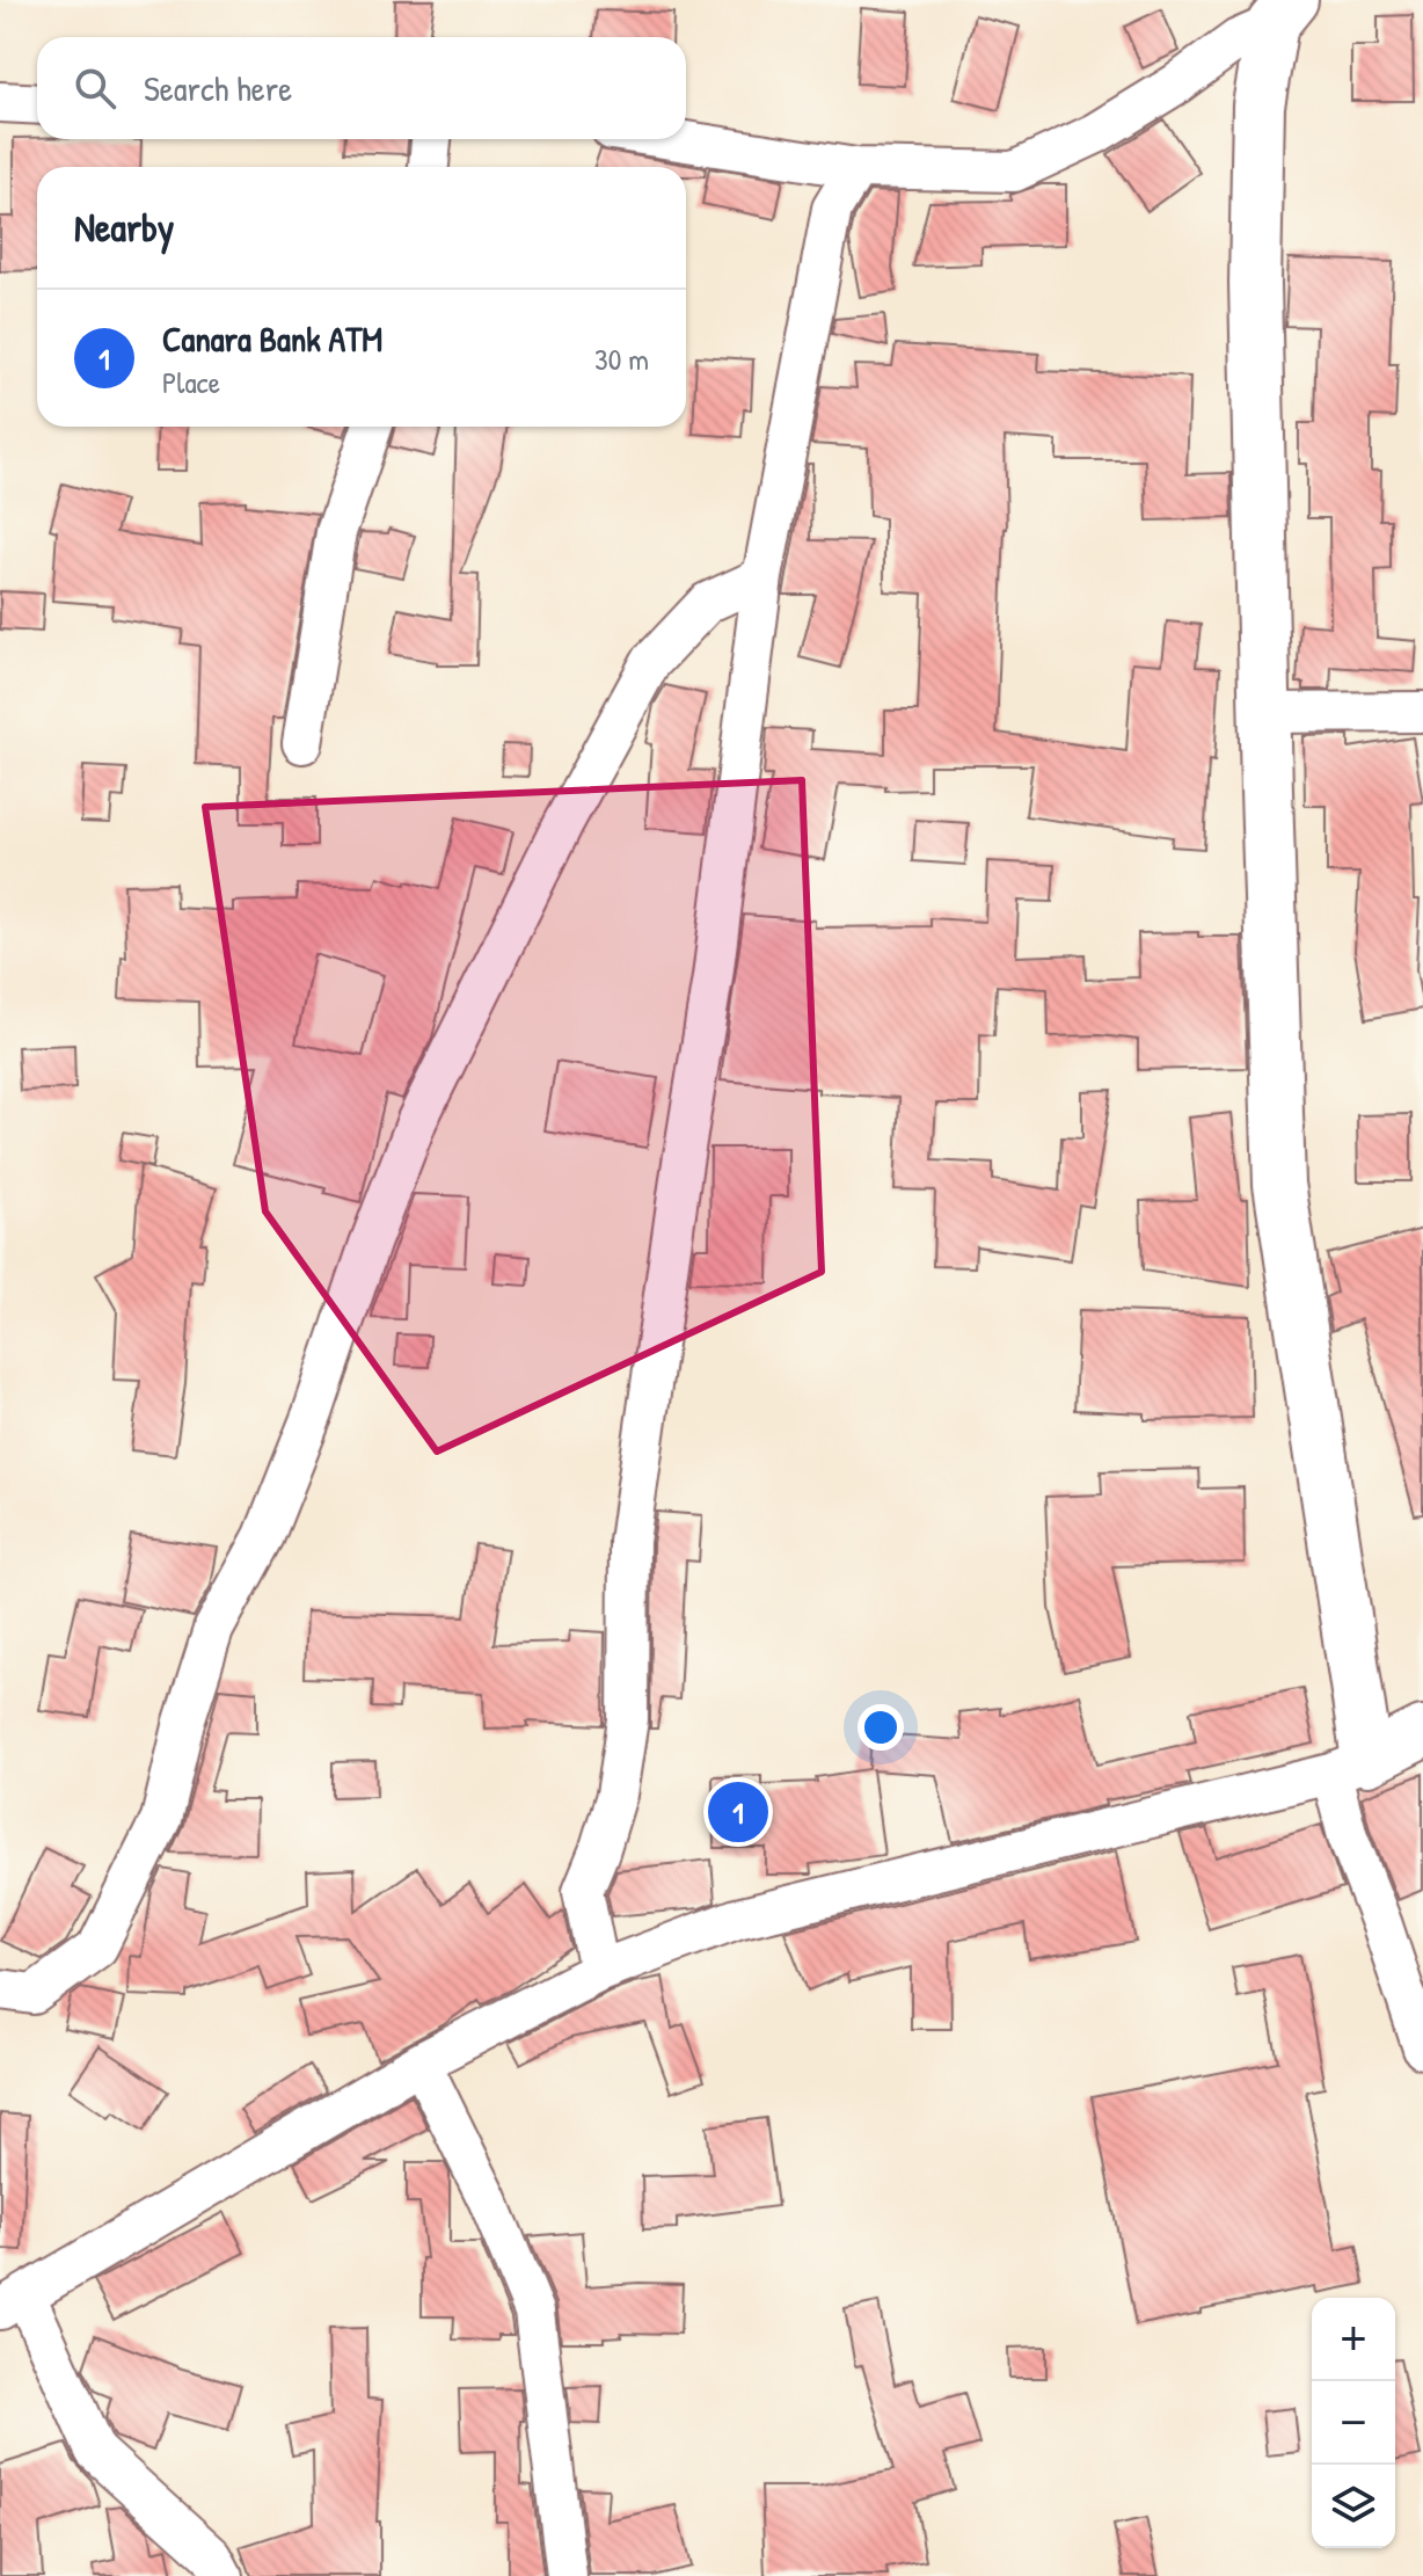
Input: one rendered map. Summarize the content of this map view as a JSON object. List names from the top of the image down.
{
  "page": {
    "search": "Search here",
    "heading": "Nearby",
    "list": [
      {
        "mark": "1",
        "name": "Canara Bank ATM",
        "note": "Place",
        "value": "30 m"
      }
    ],
    "pins": "1",
    "map_buttons": ["+", "−"]
  }
}
